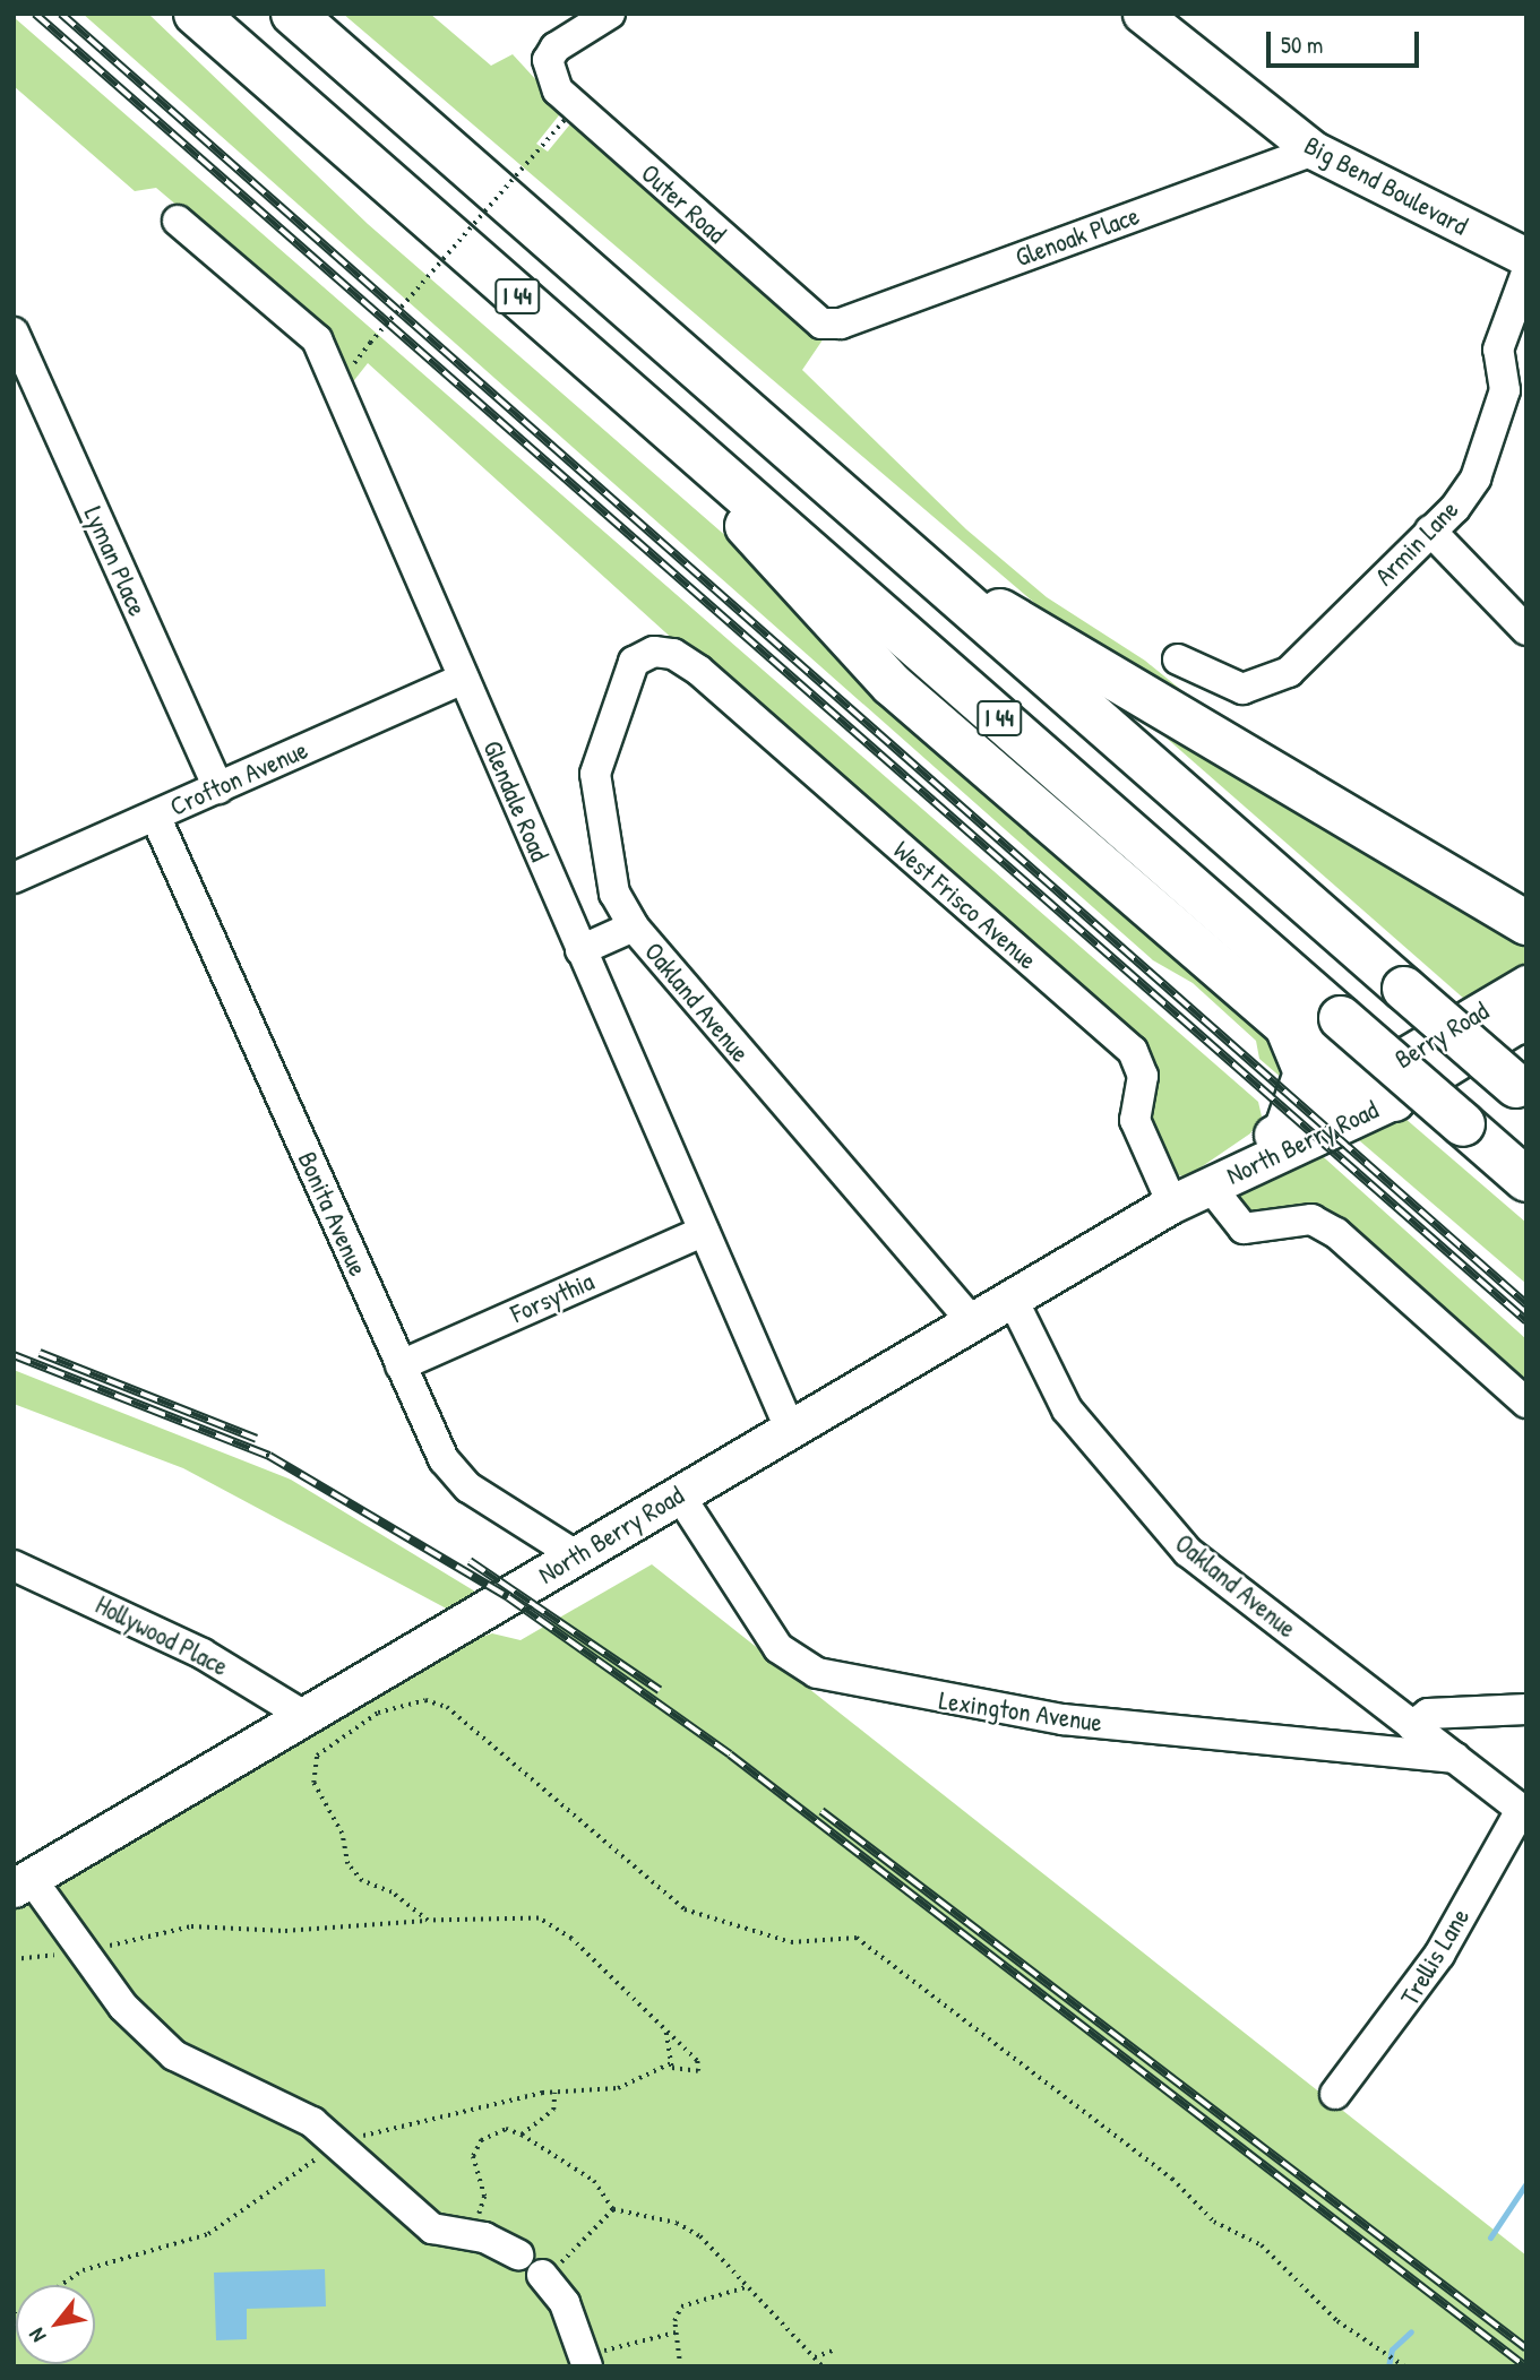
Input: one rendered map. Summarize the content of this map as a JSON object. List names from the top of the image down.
{
  "streets": {
    "highway": ["I 44"],
    "main road": ["Big Bend Boulevard", "Berry Road", "North Berry Road"],
    "street": [
      "Outer Road",
      "Glenoak Place",
      "Armin Lane",
      "Lyman Place",
      "Crofton Avenue",
      "Glendale Road",
      "West Frisco Avenue",
      "Oakland Avenue",
      "Bonita Avenue",
      "Forsythia",
      "Hollywood Place",
      "Lexington Avenue",
      "Trellis Lane"
    ]
  },
  "crossings": [
    ["Big Bend Boulevard", "Glenoak Place"],
    ["Outer Road", "Glenoak Place"],
    ["Lyman Place", "Crofton Avenue"],
    ["Crofton Avenue", "Glendale Road"],
    ["Crofton Avenue", "Bonita Avenue"],
    ["Glendale Road", "North Berry Road"],
    ["Glendale Road", "Forsythia"],
    ["West Frisco Avenue", "Oakland Avenue"],
    ["West Frisco Avenue", "North Berry Road"],
    ["Oakland Avenue", "North Berry Road"],
    ["Oakland Avenue", "Lexington Avenue"],
    ["Oakland Avenue", "Trellis Lane"],
    ["Berry Road", "North Berry Road"],
    ["North Berry Road", "Bonita Avenue"],
    ["North Berry Road", "Hollywood Place"],
    ["North Berry Road", "Lexington Avenue"],
    ["Bonita Avenue", "Forsythia"]
  ],
  "scale_bar": "50 m",
  "north": "bottom left"
}
